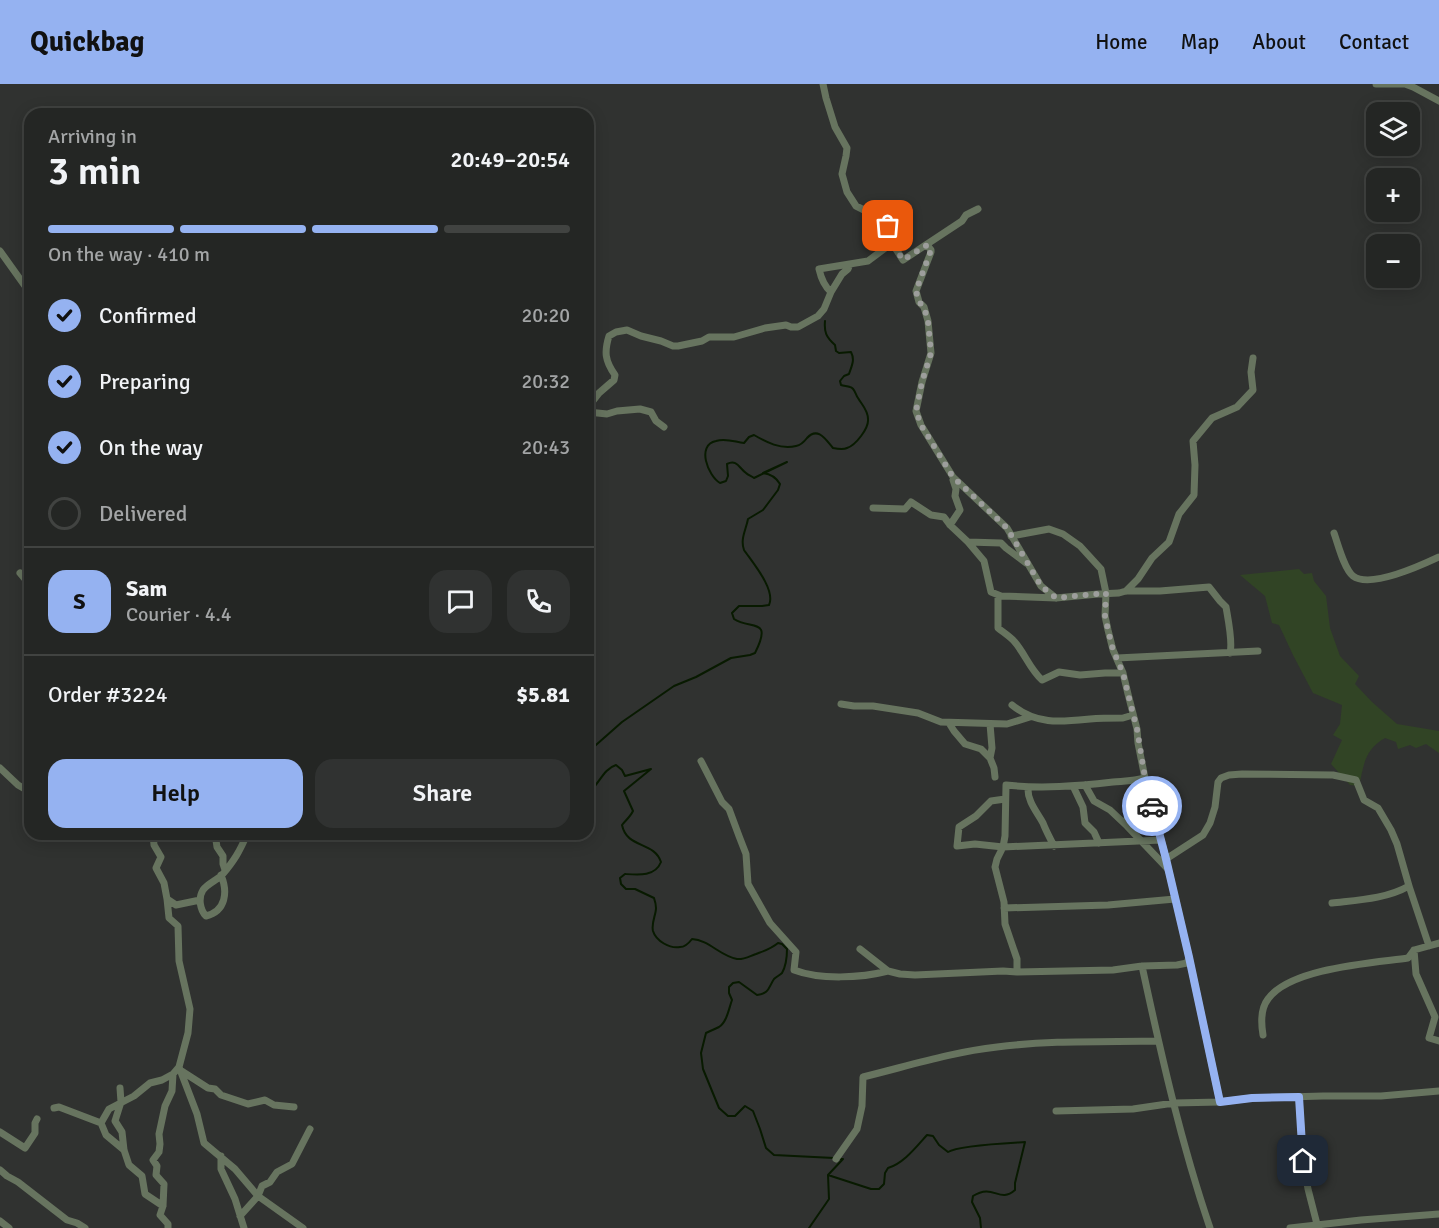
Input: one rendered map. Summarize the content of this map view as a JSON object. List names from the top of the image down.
{
  "page": {
    "header": "Quickbag",
    "nav": [
      "Home",
      "Map",
      "About",
      "Contact"
    ],
    "map_buttons": ["+", "−"],
    "heading": ["3 min", "Arriving in", "20:49–20:54"],
    "panel": [
      "Sam",
      "Courier · 4.4",
      "Order #3224",
      "$5.81"
    ],
    "bar": "On the way · 410 m",
    "list": [
      ["Confirmed", "20:20"],
      ["Preparing", "20:32"],
      ["On the way", "20:43"],
      "Delivered"
    ],
    "round": "S",
    "buttons": ["Help", "Share"]
  }
}
